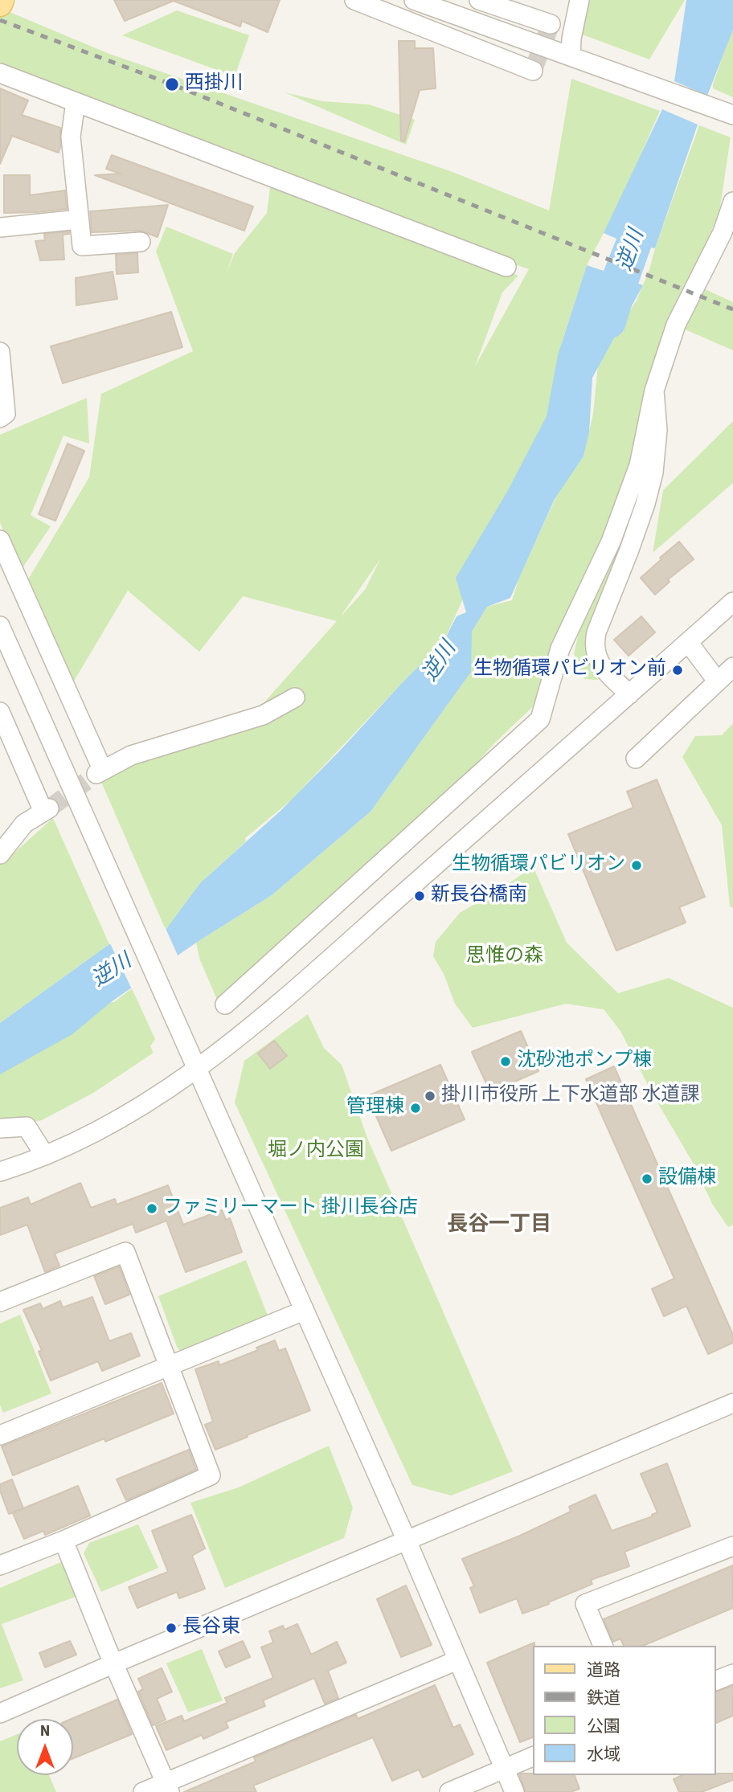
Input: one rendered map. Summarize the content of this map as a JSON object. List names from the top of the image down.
{
  "districts": ["長谷一丁目"],
  "water": ["逆川"],
  "parks": ["思惟の森", "堀ノ内公園"],
  "places": [
    "西掛川",
    "生物循環パビリオン前",
    "生物循環パビリオン",
    "新長谷橋南",
    "沈砂池ポンプ棟",
    "掛川市役所 上下水道部 水道課",
    "管理棟",
    "設備棟",
    "ファミリーマート 掛川長谷店",
    "長谷東"
  ],
  "legend": [
    "道路",
    "鉄道",
    "公園",
    "水域"
  ],
  "north": "top"
}
